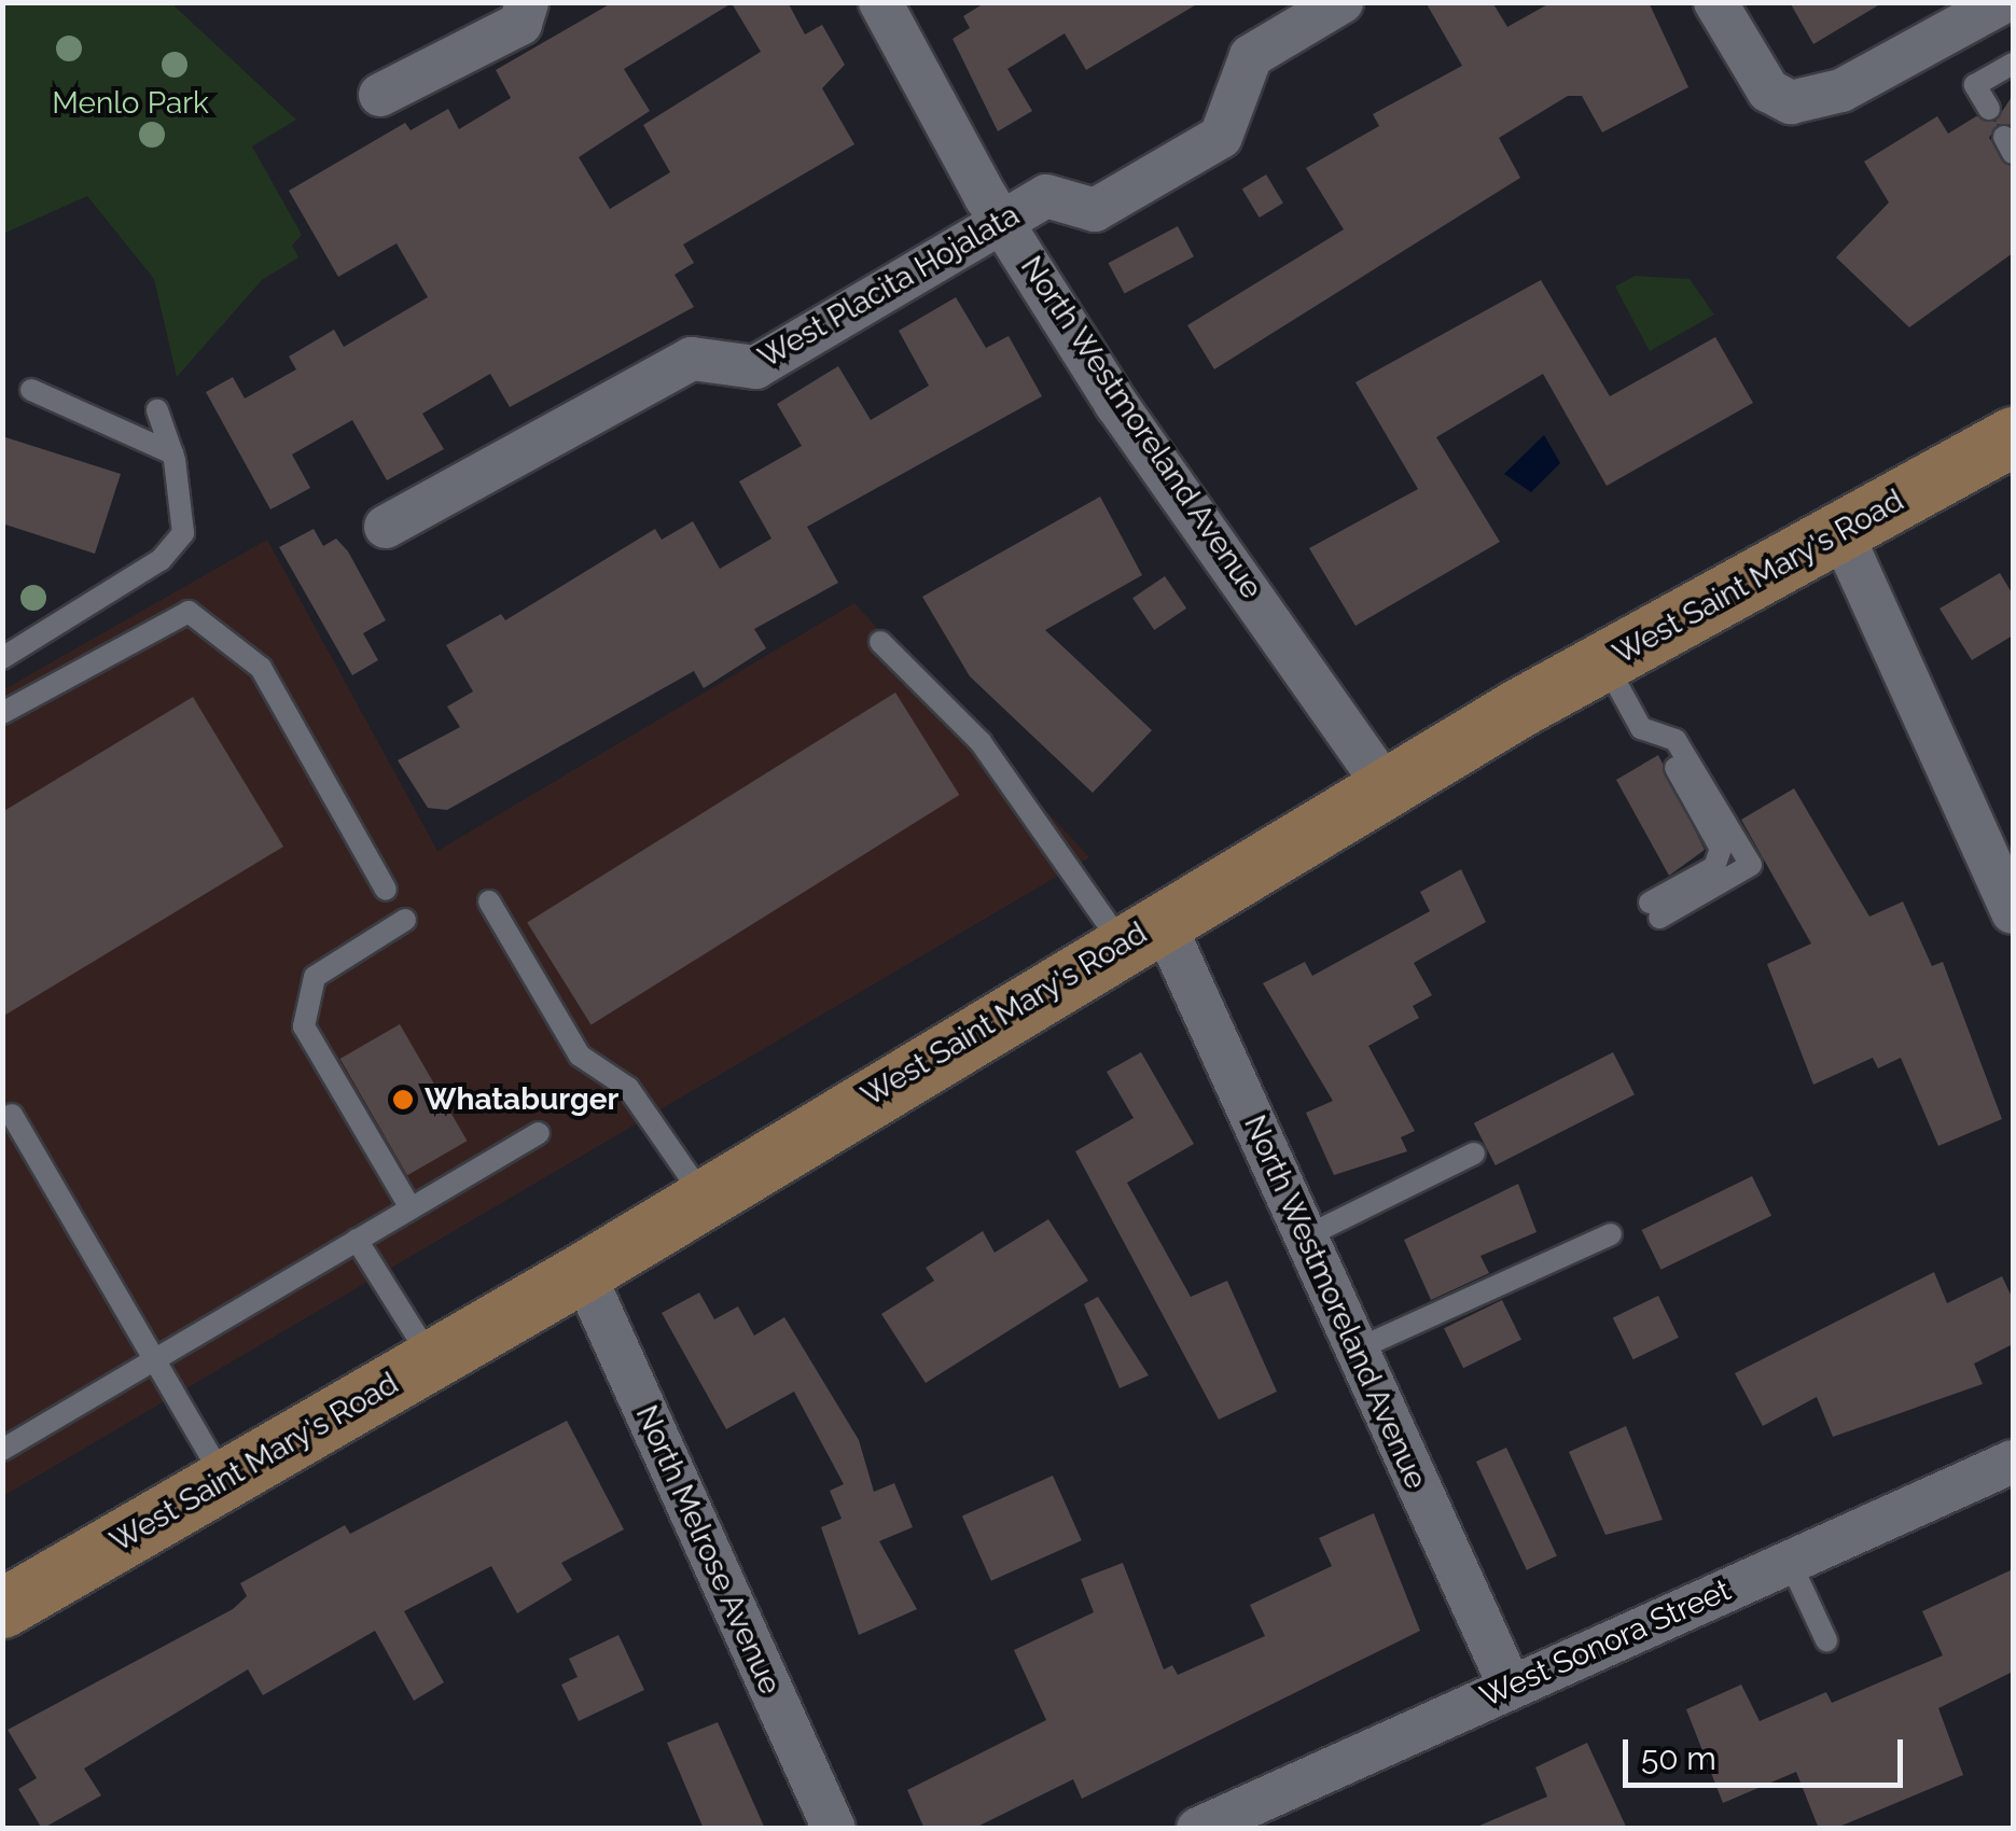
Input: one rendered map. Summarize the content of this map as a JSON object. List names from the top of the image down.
{
  "streets": {
    "main road": ["West Saint Mary's Road"],
    "street": [
      "West Placita Hojalata",
      "North Westmoreland Avenue",
      "North Melrose Avenue",
      "West Sonora Street"
    ]
  },
  "crossings": [
    ["West Placita Hojalata", "North Westmoreland Avenue"],
    ["North Westmoreland Avenue", "West Saint Mary's Road"],
    ["North Westmoreland Avenue", "West Sonora Street"],
    ["West Saint Mary's Road", "North Melrose Avenue"]
  ],
  "parks": ["Menlo Park"],
  "places": ["Whataburger"],
  "scale_bar": "50 m"
}
